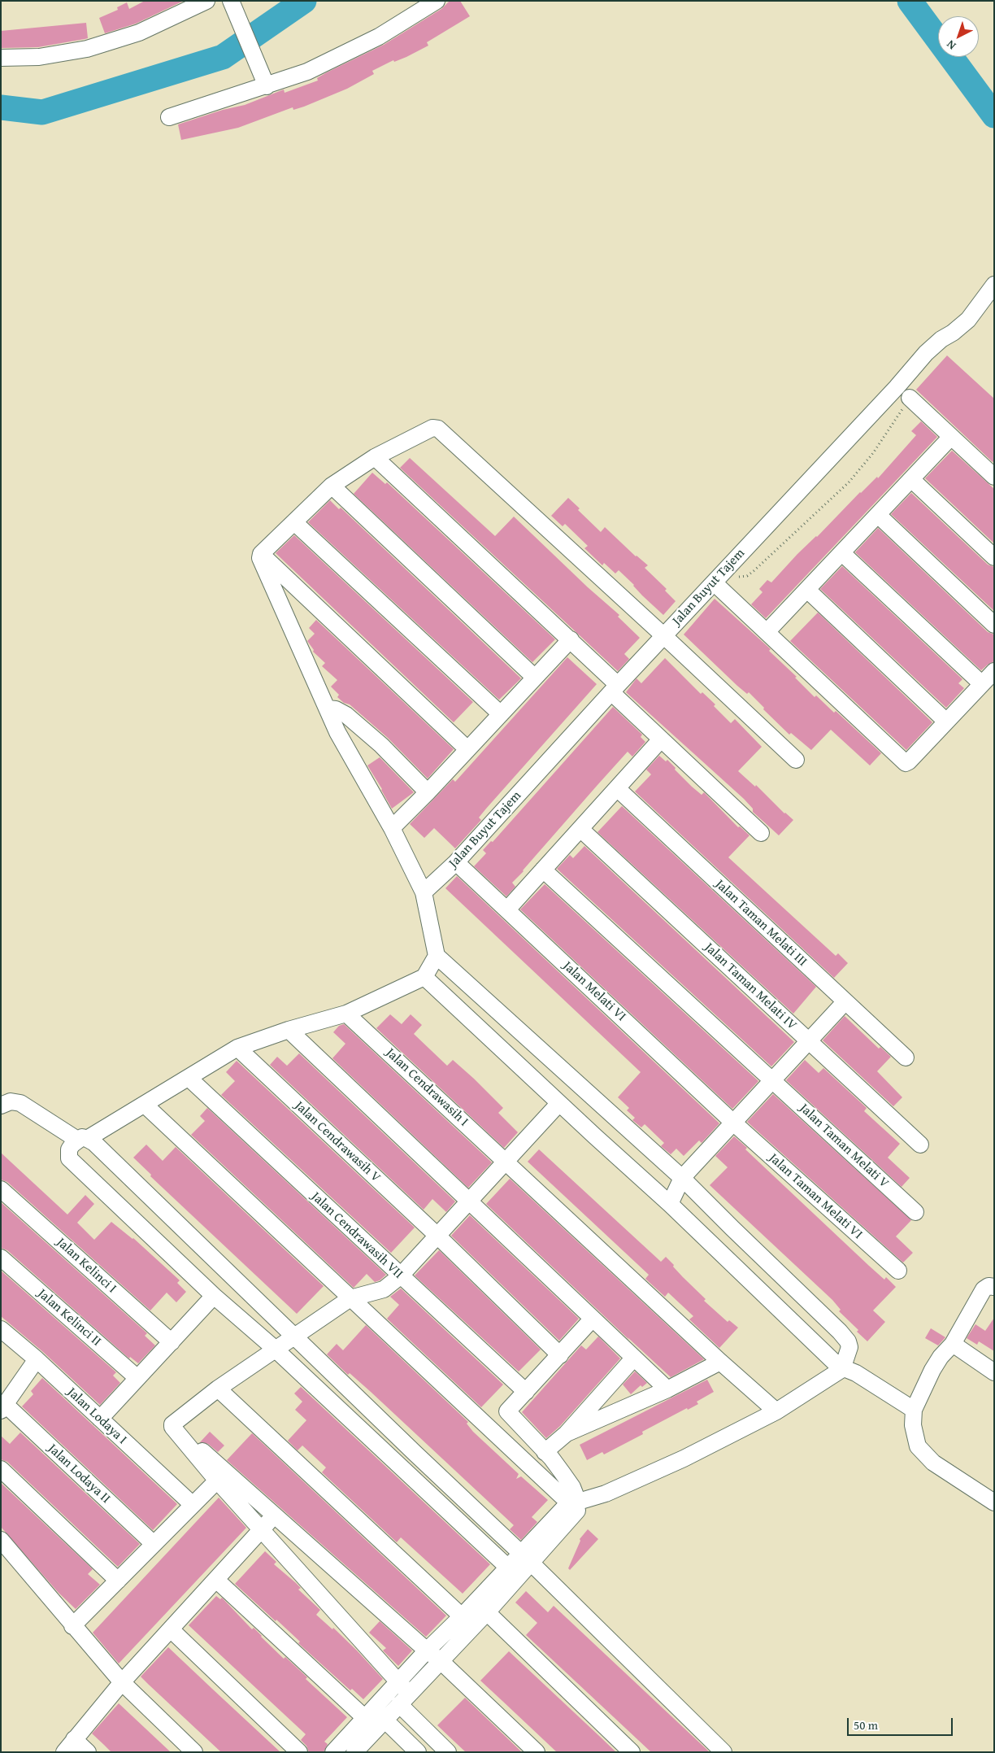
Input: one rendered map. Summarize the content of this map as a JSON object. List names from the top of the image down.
{
  "streets": {
    "street": [
      "Jalan Buyut Tajem",
      "Jalan Taman Melati III",
      "Jalan Taman Melati IV",
      "Jalan Melati VI",
      "Jalan Cendrawasih I",
      "Jalan Cendrawasih V",
      "Jalan Taman Melati V",
      "Jalan Taman Melati VI",
      "Jalan Cendrawasih VII",
      "Jalan Kelinci I",
      "Jalan Kelinci II",
      "Jalan Lodaya I",
      "Jalan Lodaya II"
    ]
  },
  "crossings": [
    ["Jalan Buyut Tajem", "Jalan Melati VI"],
    ["Jalan Melati VI", "Jalan Taman Melati VI"]
  ],
  "scale_bar": "50 m",
  "north": "bottom left"
}
